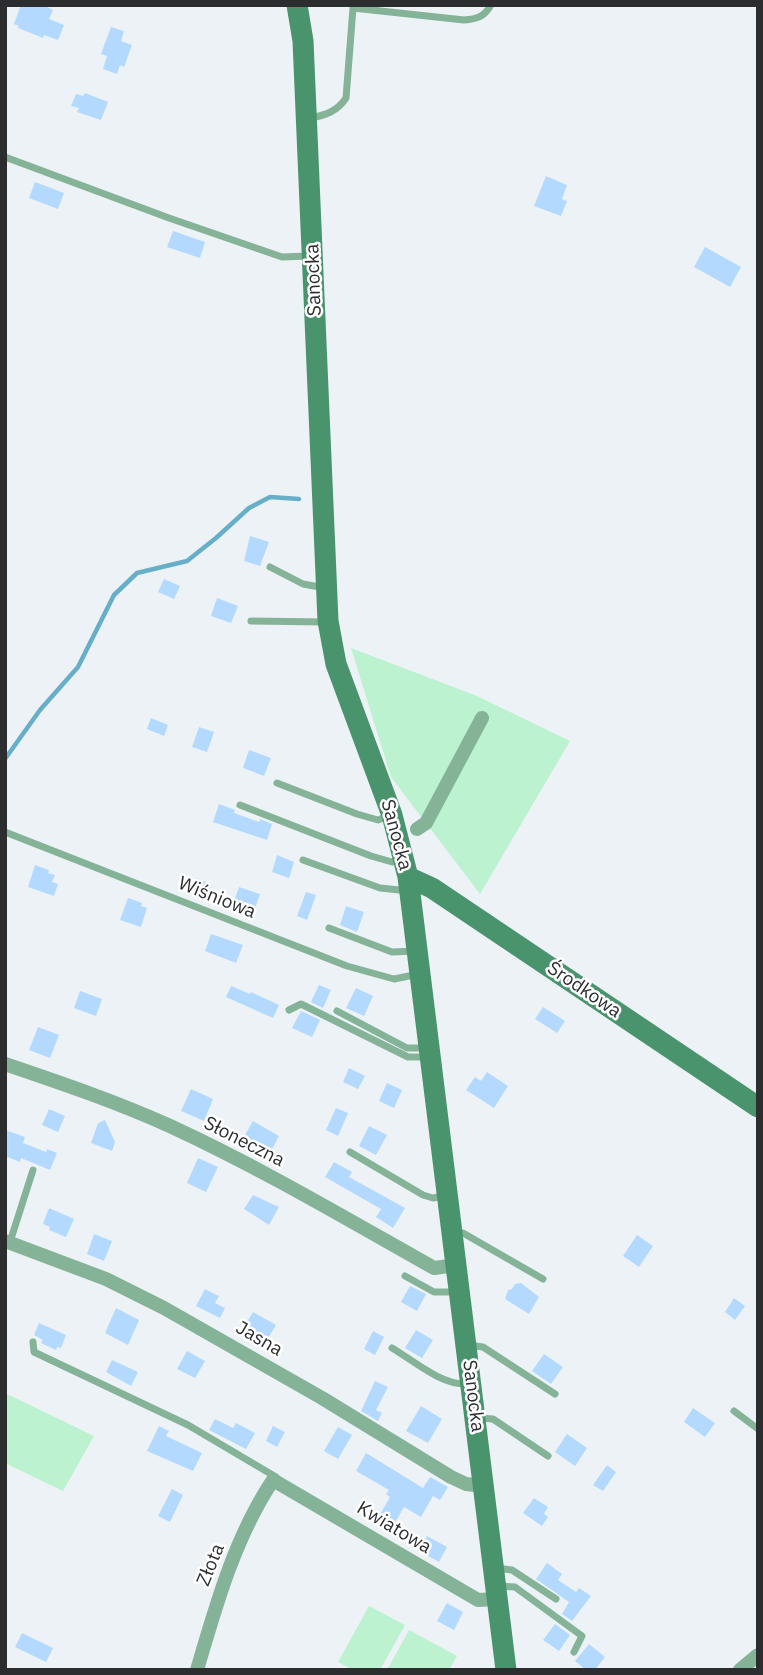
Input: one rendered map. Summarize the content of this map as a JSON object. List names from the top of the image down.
{
  "streets": {
    "street": [
      "Sanocka",
      "Środkowa",
      "Słoneczna",
      "Jasna",
      "Kwiatowa",
      "Złota"
    ],
    "lane": ["Wiśniowa"]
  },
  "crossings": [
    ["Sanocka", "Wiśniowa"],
    ["Sanocka", "Środkowa"],
    ["Sanocka", "Słoneczna"],
    ["Sanocka", "Jasna"],
    ["Sanocka", "Kwiatowa"],
    ["Kwiatowa", "Złota"]
  ]
}
